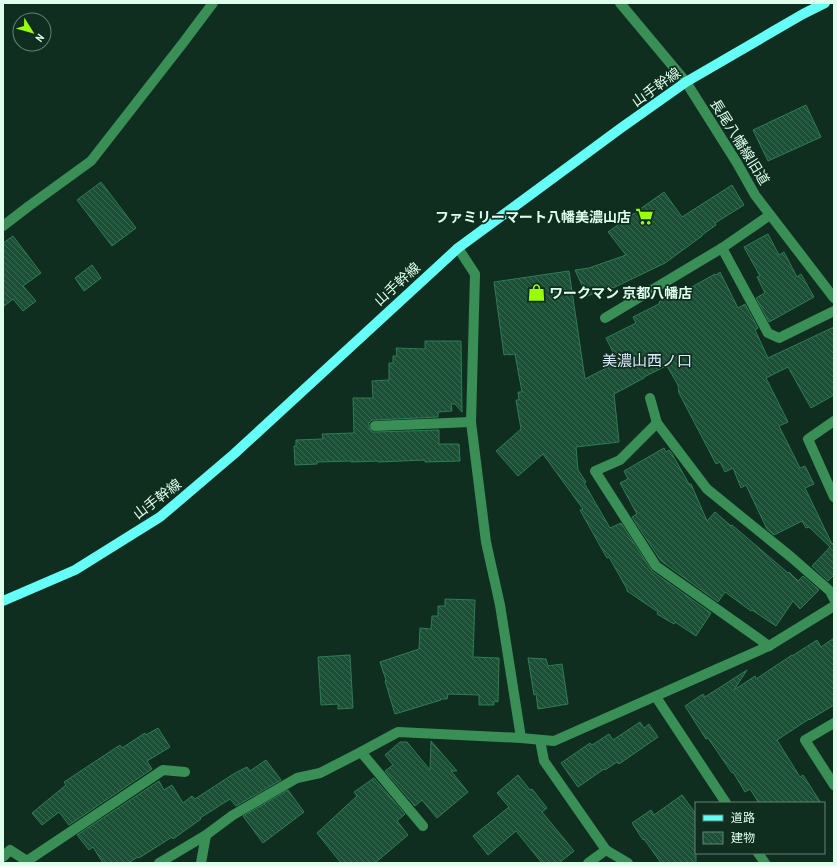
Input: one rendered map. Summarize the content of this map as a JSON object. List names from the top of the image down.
{
  "streets": {
    "main road": ["山手幹線"],
    "street": ["長尾八幡線旧道"]
  },
  "crossings": [
    ["山手幹線", "長尾八幡線旧道"]
  ],
  "districts": ["美濃山西ノ口"],
  "places": {
    "supermarket": ["ファミリーマート八幡美濃山店"],
    "shop": ["ワークマン 京都八幡店"]
  },
  "legend": ["道路", "建物"],
  "north": "bottom right"
}
